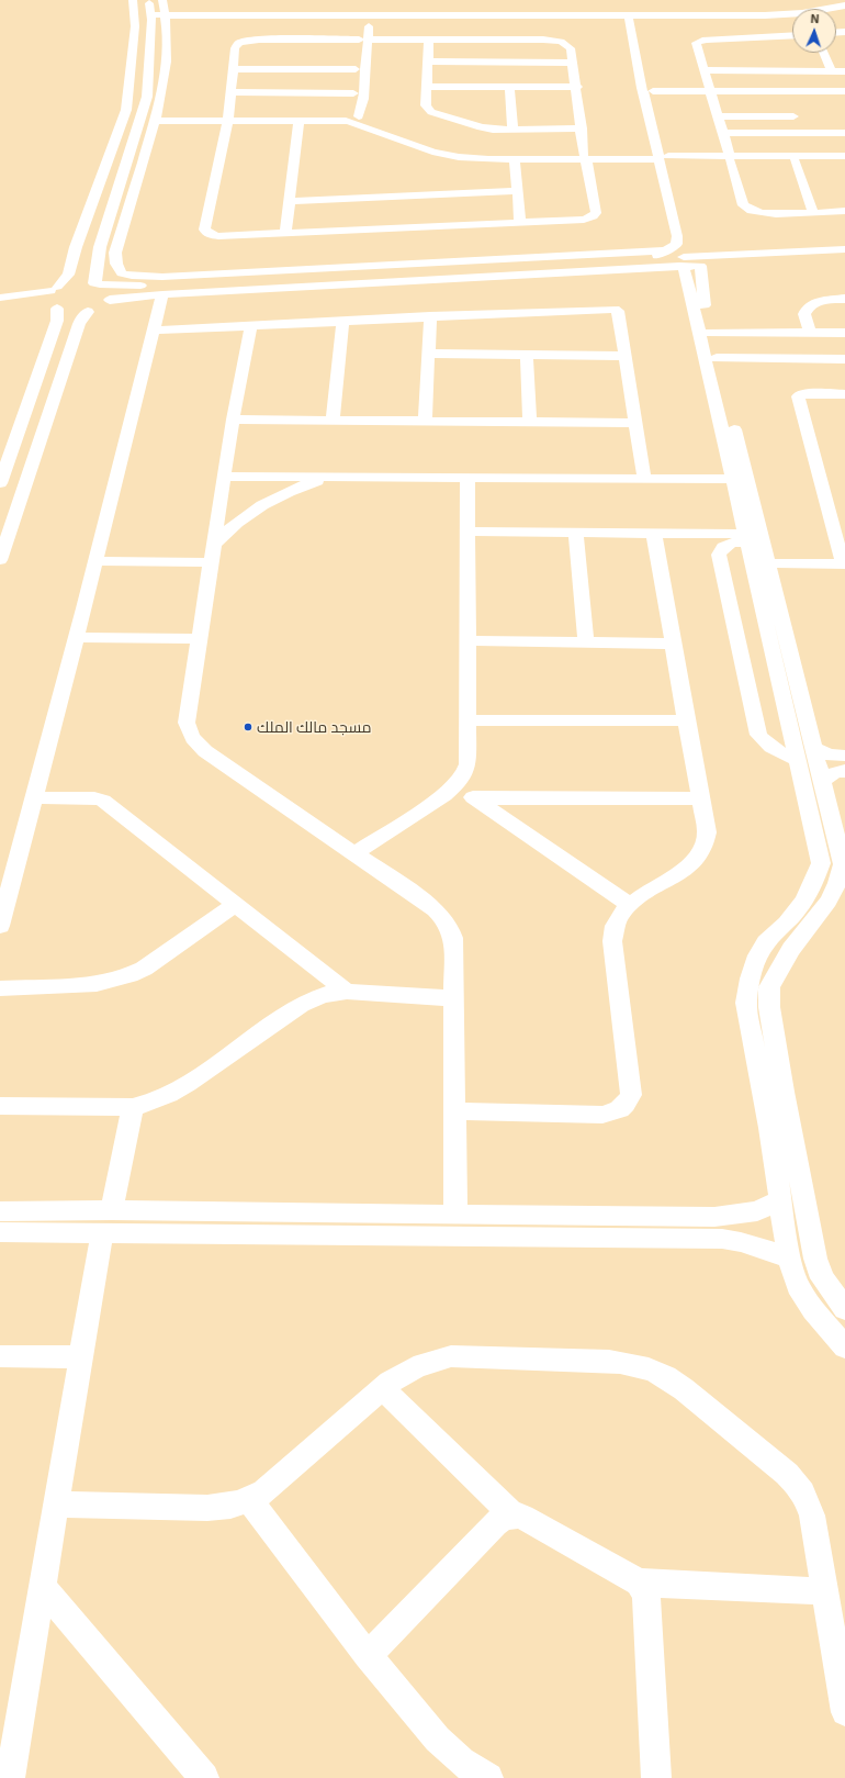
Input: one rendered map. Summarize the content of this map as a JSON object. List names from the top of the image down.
{
  "places": ["مسجد مالك الملك"],
  "north": "top"
}
